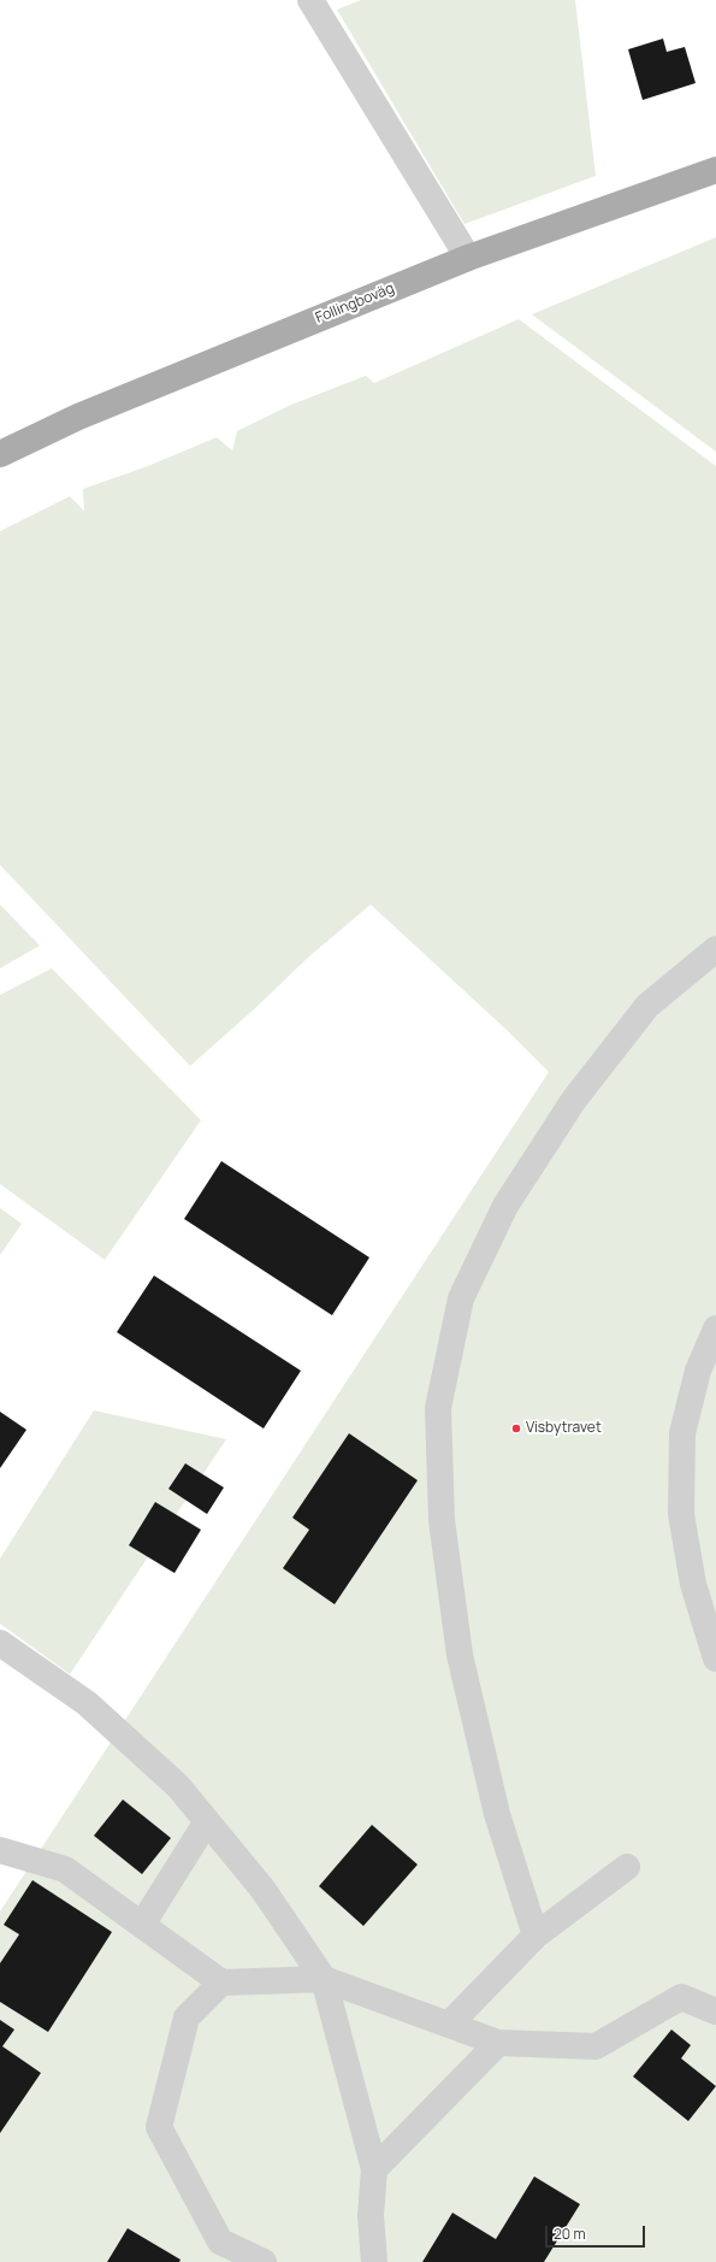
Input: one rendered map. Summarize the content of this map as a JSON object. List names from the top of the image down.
{
  "streets": {
    "main road": ["Follingboväg"]
  },
  "places": ["Visbytravet"],
  "scale_bar": "20 m"
}
